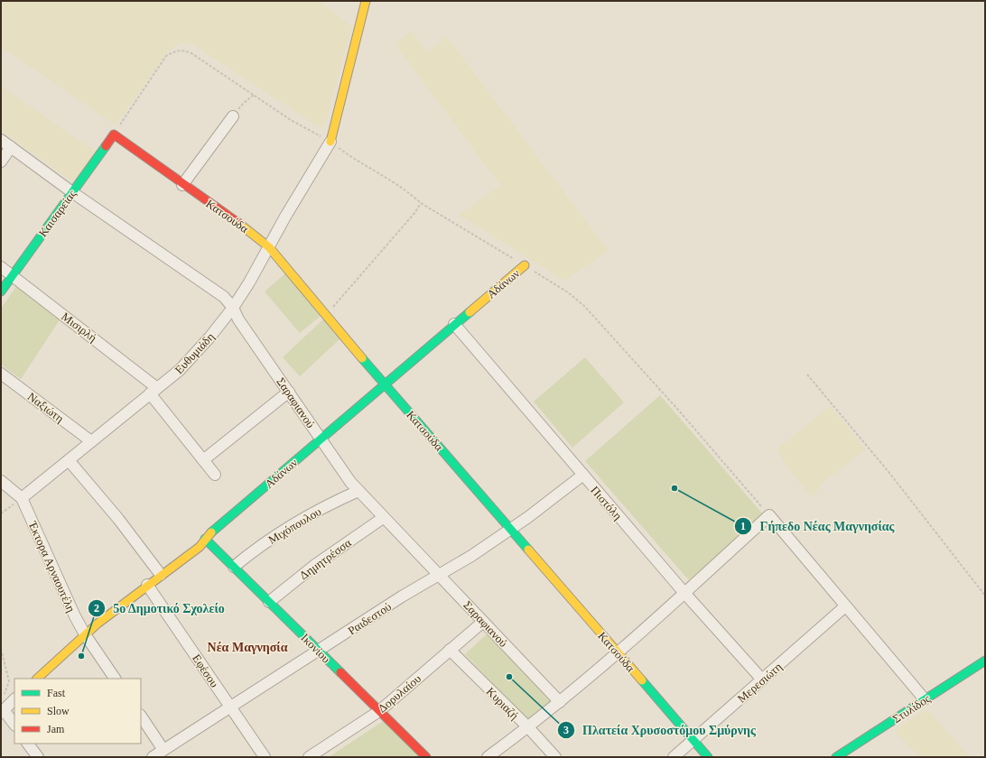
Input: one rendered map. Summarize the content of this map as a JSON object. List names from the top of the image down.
{
  "streets": {
    "street": [
      "Καισαρείας",
      "Κατσούδα",
      "Αδάνων",
      "Μισιρλή",
      "Ευθυμιάδη",
      "Σαραφιανού",
      "Ναξιώτη",
      "Πιστόλη",
      "Μιχόπουλου",
      "Δημητρέσσα",
      "Έκτορα Αρναουτέλη",
      "Ραιδεστού",
      "Ικονίου",
      "Εφέσου",
      "Μερεσιώτη",
      "Δορυλαίου",
      "Κυριαζή",
      "Στυλίδος"
    ]
  },
  "crossings": [
    ["Καισαρείας", "Κατσούδα"],
    ["Καισαρείας", "Μισιρλή"],
    ["Καισαρείας", "Σαραφιανού"],
    ["Κατσούδα", "Αδάνων"],
    ["Κατσούδα", "Ευθυμιάδη"],
    ["Κατσούδα", "Ραιδεστού"],
    ["Κατσούδα", "Μερεσιώτη"],
    ["Αδάνων", "Σαραφιανού"],
    ["Αδάνων", "Πιστόλη"],
    ["Αδάνων", "Έκτορα Αρναουτέλη"],
    ["Αδάνων", "Ικονίου"],
    ["Αδάνων", "Εφέσου"],
    ["Μισιρλή", "Ευθυμιάδη"],
    ["Ευθυμιάδη", "Σαραφιανού"],
    ["Ευθυμιάδη", "Ναξιώτη"],
    ["Ευθυμιάδη", "Έκτορα Αρναουτέλη"],
    ["Σαραφιανού", "Μιχόπουλου"],
    ["Σαραφιανού", "Δημητρέσσα"],
    ["Σαραφιανού", "Ραιδεστού"],
    ["Σαραφιανού", "Δορυλαίου"],
    ["Πιστόλη", "Ραιδεστού"],
    ["Πιστόλη", "Μερεσιώτη"],
    ["Μιχόπουλου", "Ικονίου"],
    ["Δημητρέσσα", "Ικονίου"],
    ["Ραιδεστού", "Ικονίου"],
    ["Ραιδεστού", "Εφέσου"],
    ["Ικονίου", "Δορυλαίου"],
    ["Δορυλαίου", "Κυριαζή"]
  ],
  "districts": ["Νέα Μαγνησία"],
  "places": ["Γήπεδο Νέας Μαγνησίας", "5ο Δημοτικό Σχολείο", "Πλατεία Χρυσοστόμου Σμύρνης"],
  "legend": ["Fast", "Slow", "Jam"]
}
